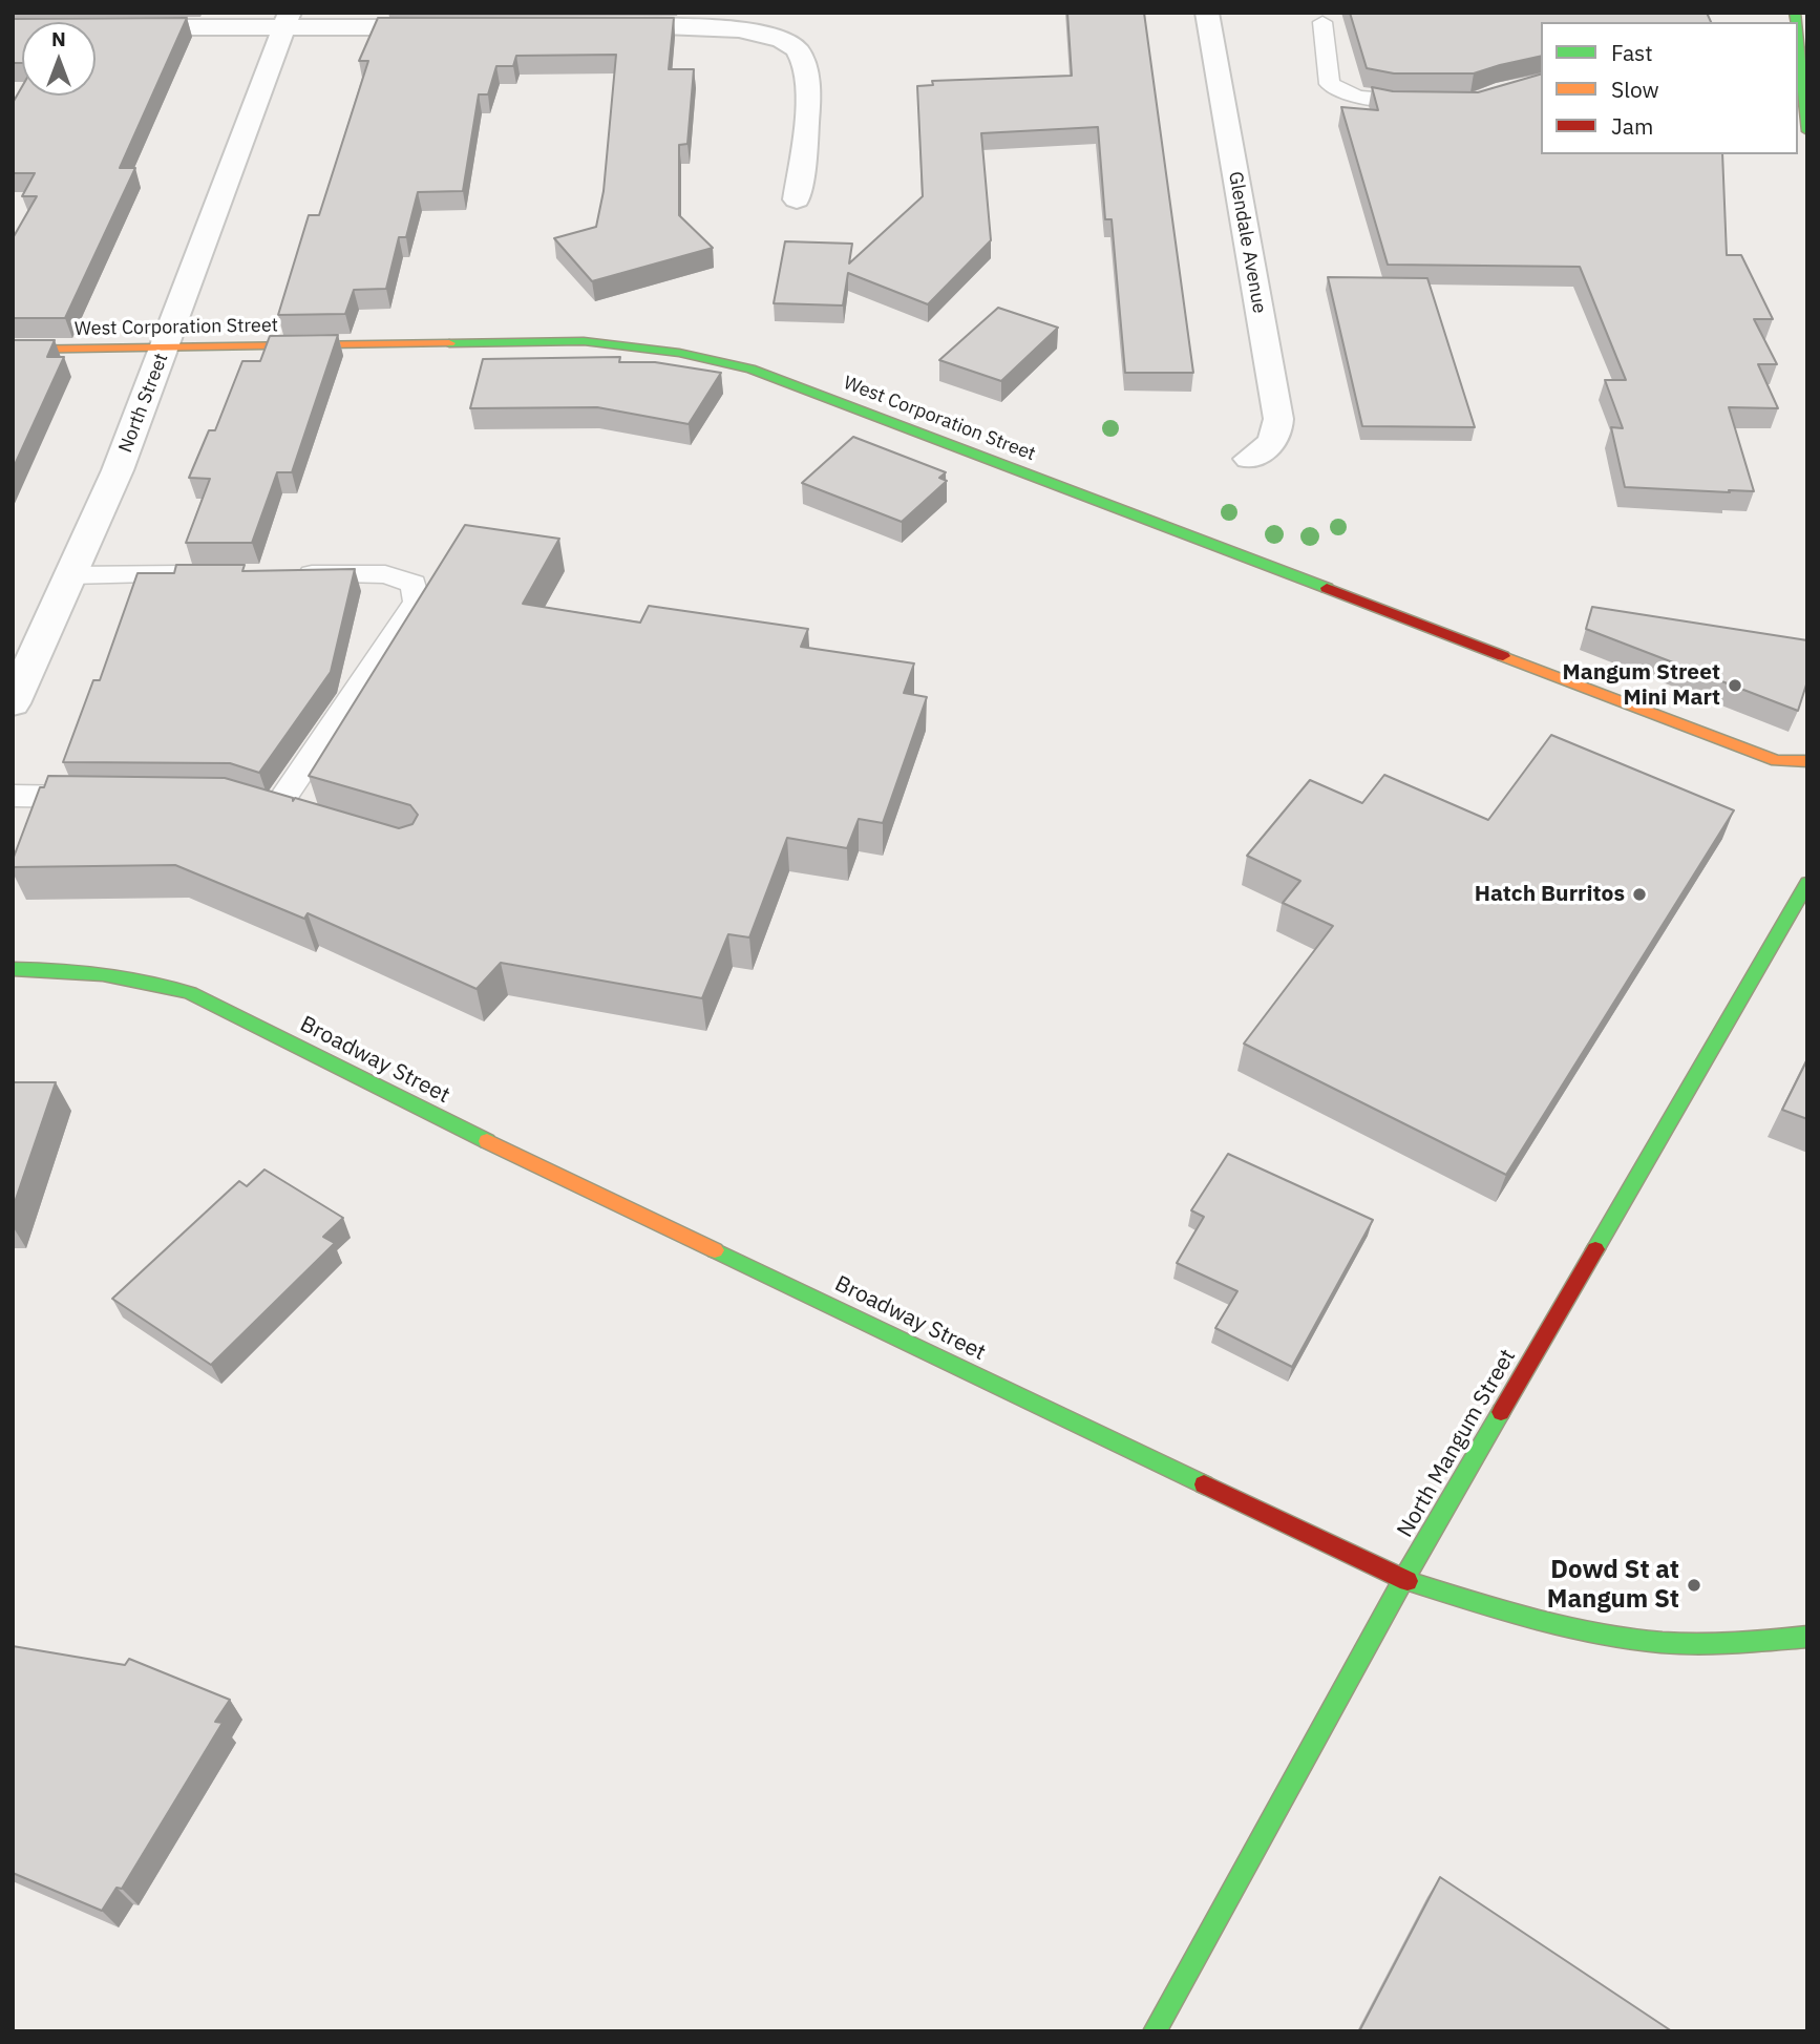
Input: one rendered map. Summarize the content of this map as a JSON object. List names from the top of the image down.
{
  "streets": {
    "street": [
      "Glendale Avenue",
      "West Corporation Street",
      "North Street",
      "Broadway Street",
      "North Mangum Street"
    ]
  },
  "crossings": [
    ["West Corporation Street", "North Street"],
    ["Broadway Street", "North Mangum Street"]
  ],
  "places": ["Mangum Street Mini Mart", "Hatch Burritos", "Dowd St at Mangum St"],
  "legend": ["Fast", "Slow", "Jam"],
  "north": "top"
}
